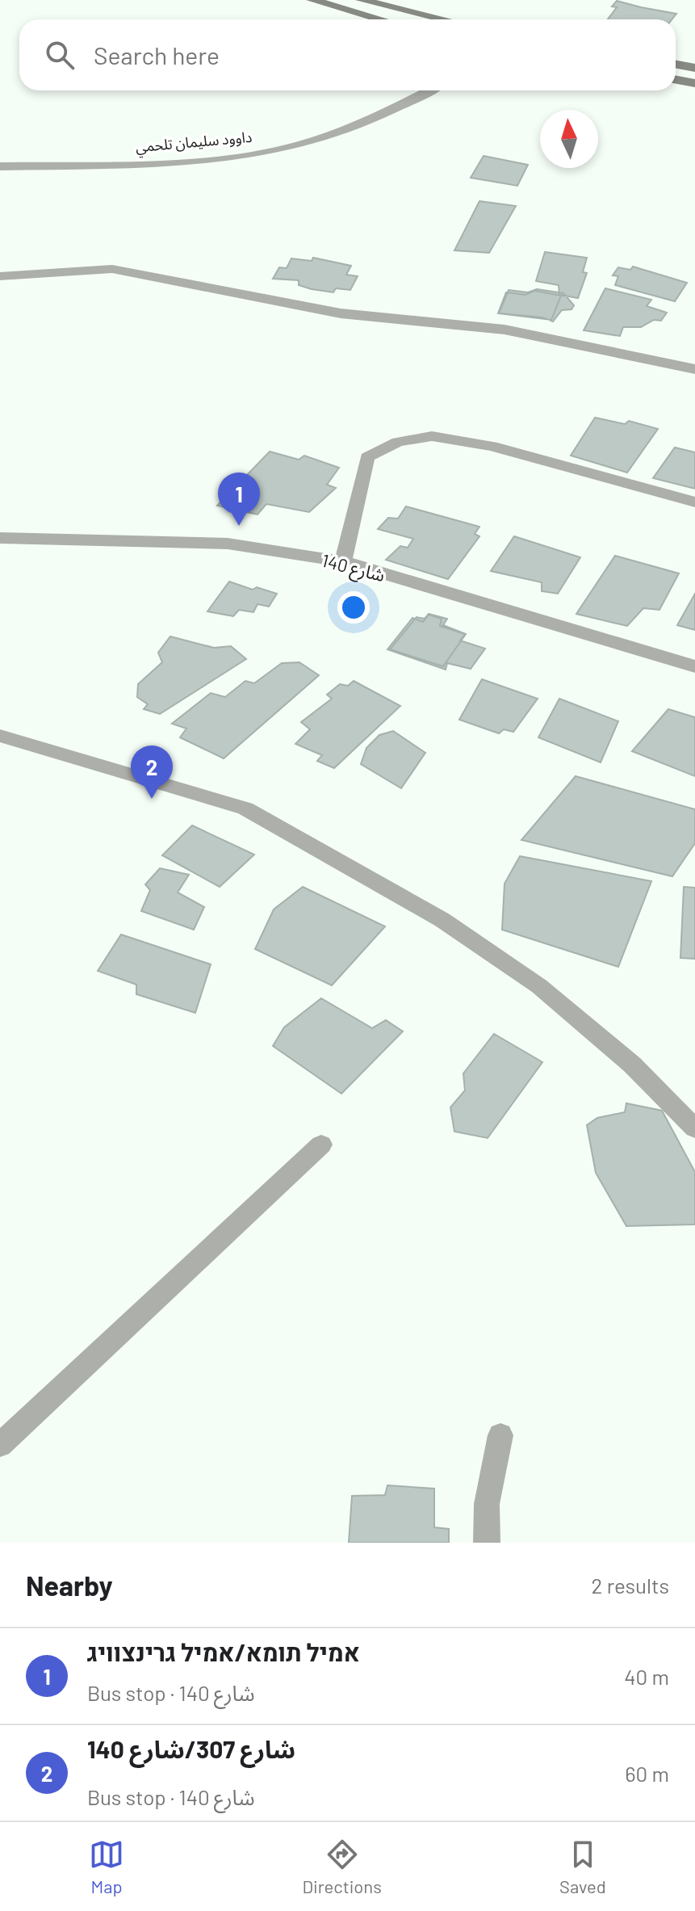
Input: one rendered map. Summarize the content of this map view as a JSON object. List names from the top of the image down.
{
  "streets": {
    "street": ["داوود سليمان تلحمي", "شارع 140"]
  },
  "north": "top",
  "page": {
    "search": "Search here",
    "pins": ["1", "2"],
    "heading": ["Nearby", "2 results"],
    "list": [
      {
        "mark": "1",
        "name": "אמיל תומא/אמיל גרינצוויג",
        "note": "Bus stop · شارع 140",
        "value": "40 m"
      },
      {
        "mark": "2",
        "name": "شارع 307/شارع 140",
        "note": "Bus stop · شارع 140",
        "value": "60 m"
      }
    ],
    "nav": ["Map", "Directions", "Saved"]
  }
}
